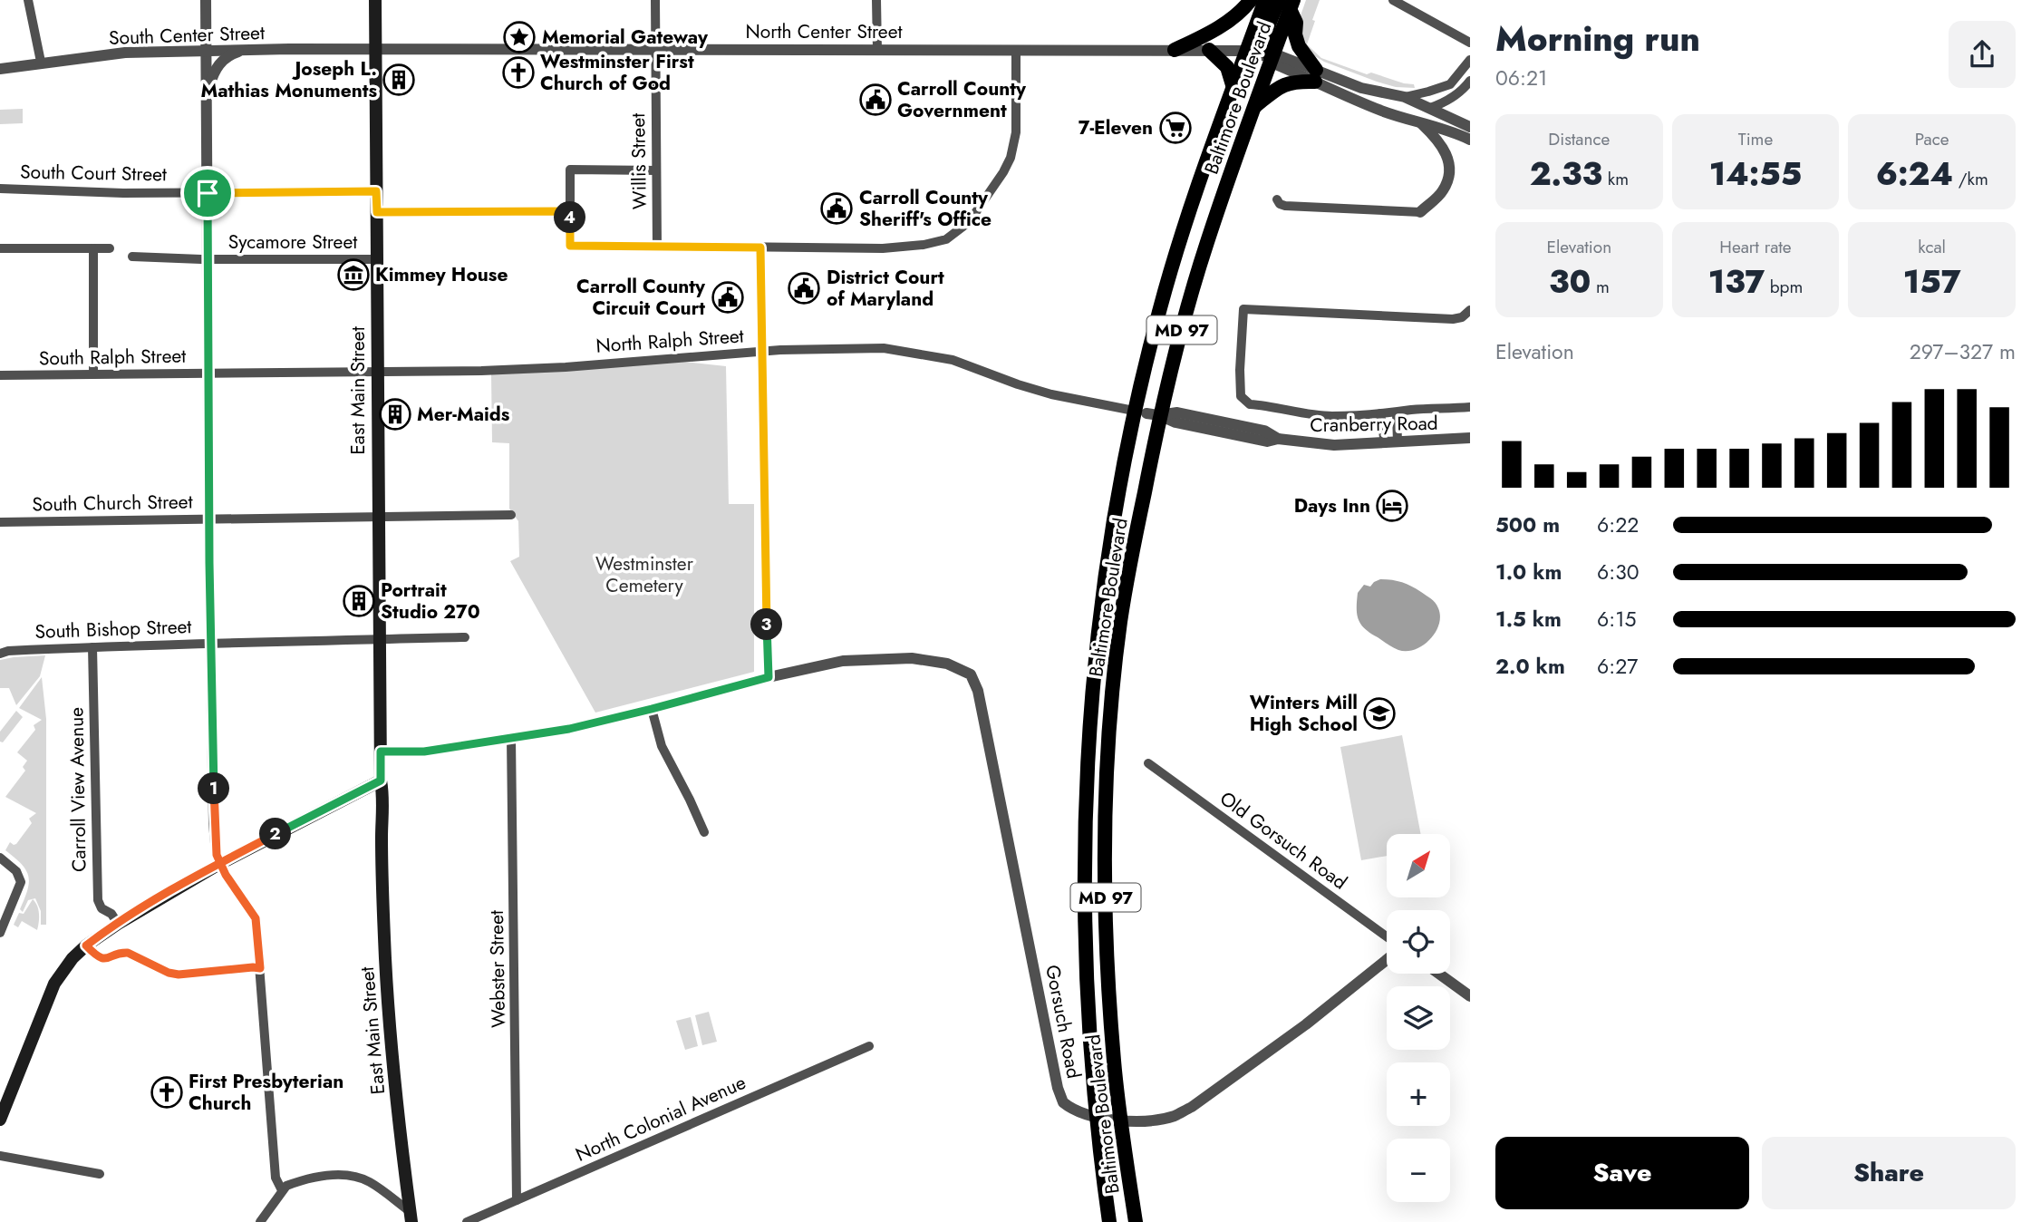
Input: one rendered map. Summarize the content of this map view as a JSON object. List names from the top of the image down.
{
  "streets": {
    "highway": ["Baltimore Boulevard", "MD 97"],
    "main road": ["East Main Street"],
    "street": [
      "North Center Street",
      "South Center Street",
      "Willis Street",
      "South Court Street",
      "Sycamore Street",
      "North Ralph Street",
      "South Ralph Street",
      "Cranberry Road",
      "South Church Street",
      "South Bishop Street",
      "Carroll View Avenue",
      "Old Gorsuch Road",
      "Webster Street",
      "Gorsuch Road",
      "North Colonial Avenue"
    ]
  },
  "crossings": [
    ["North Center Street", "South Center Street"],
    ["North Center Street", "Baltimore Boulevard"],
    ["North Center Street", "Willis Street"],
    ["North Center Street", "East Main Street"],
    ["South Center Street", "East Main Street"],
    ["Baltimore Boulevard", "North Ralph Street"],
    ["Baltimore Boulevard", "Cranberry Road"],
    ["Baltimore Boulevard", "Gorsuch Road"],
    ["South Court Street", "East Main Street"],
    ["Sycamore Street", "East Main Street"],
    ["North Ralph Street", "South Ralph Street"],
    ["North Ralph Street", "East Main Street"],
    ["North Ralph Street", "Cranberry Road"],
    ["South Ralph Street", "East Main Street"],
    ["East Main Street", "South Church Street"],
    ["East Main Street", "South Bishop Street"],
    ["South Bishop Street", "Carroll View Avenue"],
    ["Webster Street", "North Colonial Avenue"]
  ],
  "parks": ["Westminster Cemetery"],
  "places": {
    "place": ["Memorial Gateway"],
    "church": ["Westminster First Church of God", "First Presbyterian Church"],
    "building": ["Joseph L. Mathias Monuments", "Mer-Maids", "Portrait Studio 270"],
    "public building": [
      "Carroll County Government",
      "Carroll County Sheriff's Office",
      "District Court of Maryland",
      "Carroll County Circuit Court"
    ],
    "supermarket": ["7-Eleven"],
    "museum": ["Kimmey House"],
    "hotel": ["Days Inn"],
    "school or university": ["Winters Mill High School"]
  },
  "north": "top right",
  "page": {
    "heading": ["Morning run", "06:21"],
    "stats": [
      ["Distance", "2.33 km"],
      ["Time", "14:55"],
      ["Pace", "6:24 /km"],
      ["Elevation", "30 m"],
      ["Heart rate", "137 bpm"],
      ["kcal", "157"]
    ],
    "pins": [
      "4",
      "3",
      "1",
      "2"
    ],
    "chart": ["Elevation", "297–327 m"],
    "list": [
      {
        "name": "500 m",
        "note": "6:22"
      },
      {
        "name": "1.0 km",
        "note": "6:30"
      },
      {
        "name": "1.5 km",
        "note": "6:15"
      },
      {
        "name": "2.0 km",
        "note": "6:27"
      }
    ],
    "map_buttons": ["+", "−"],
    "buttons": ["Save", "Share"]
  }
}
